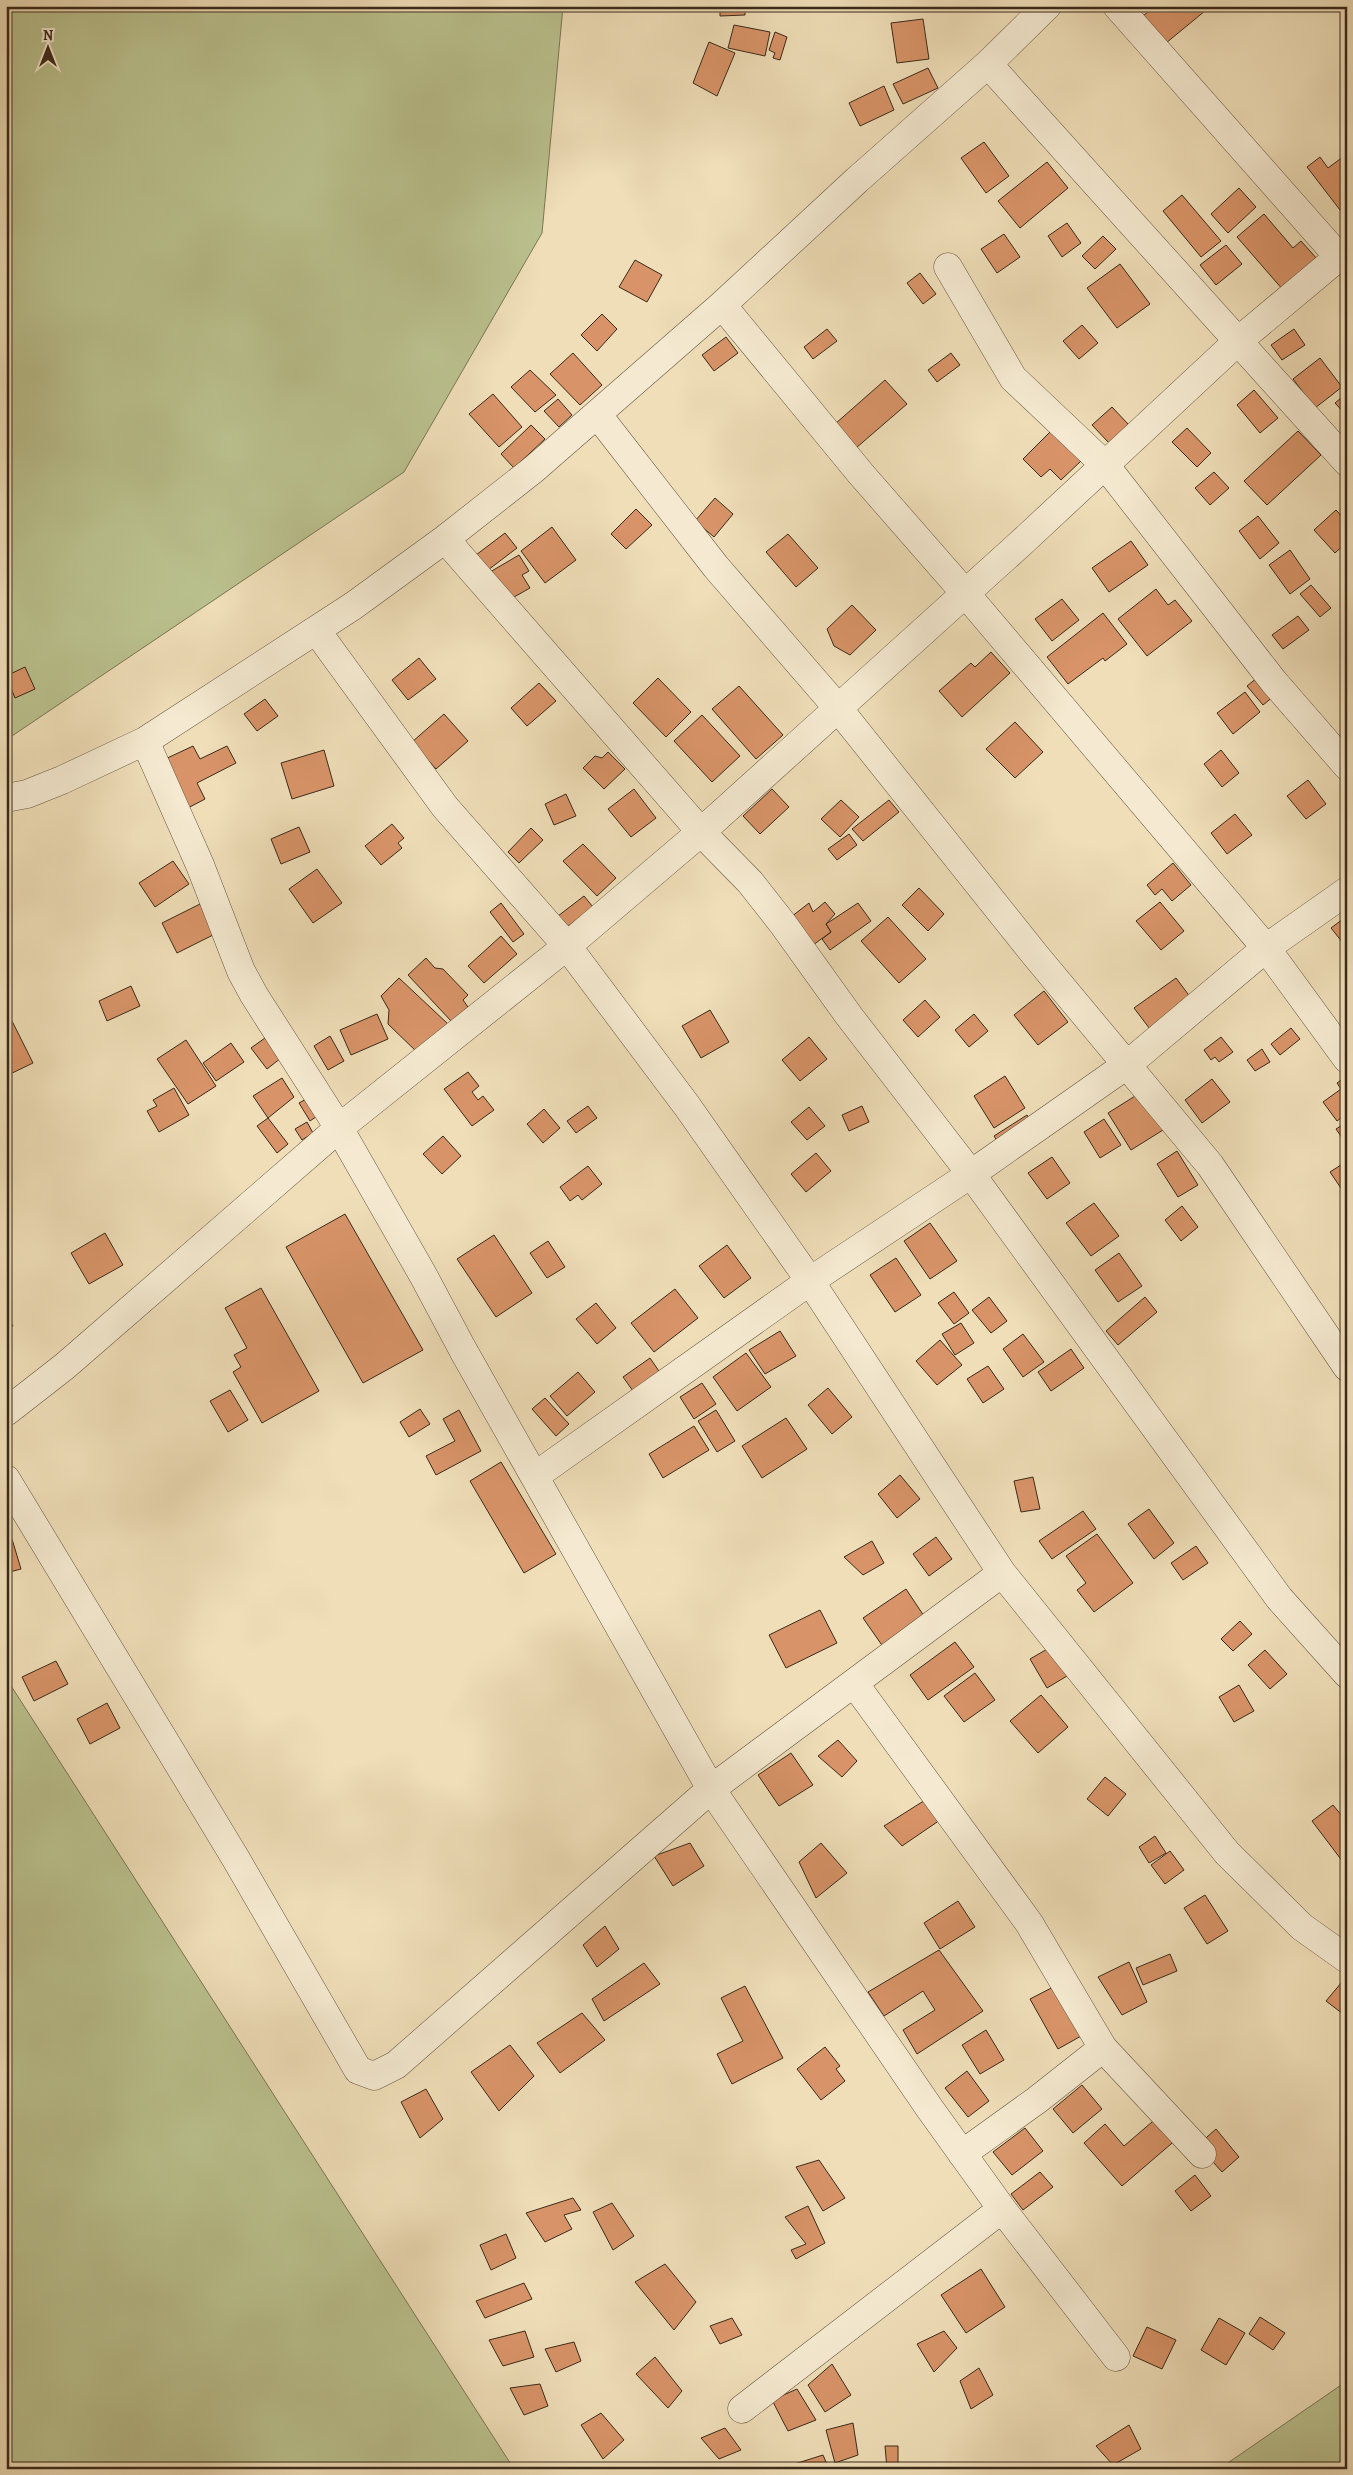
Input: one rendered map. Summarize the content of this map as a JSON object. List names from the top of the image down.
{
  "north": "top"
}
